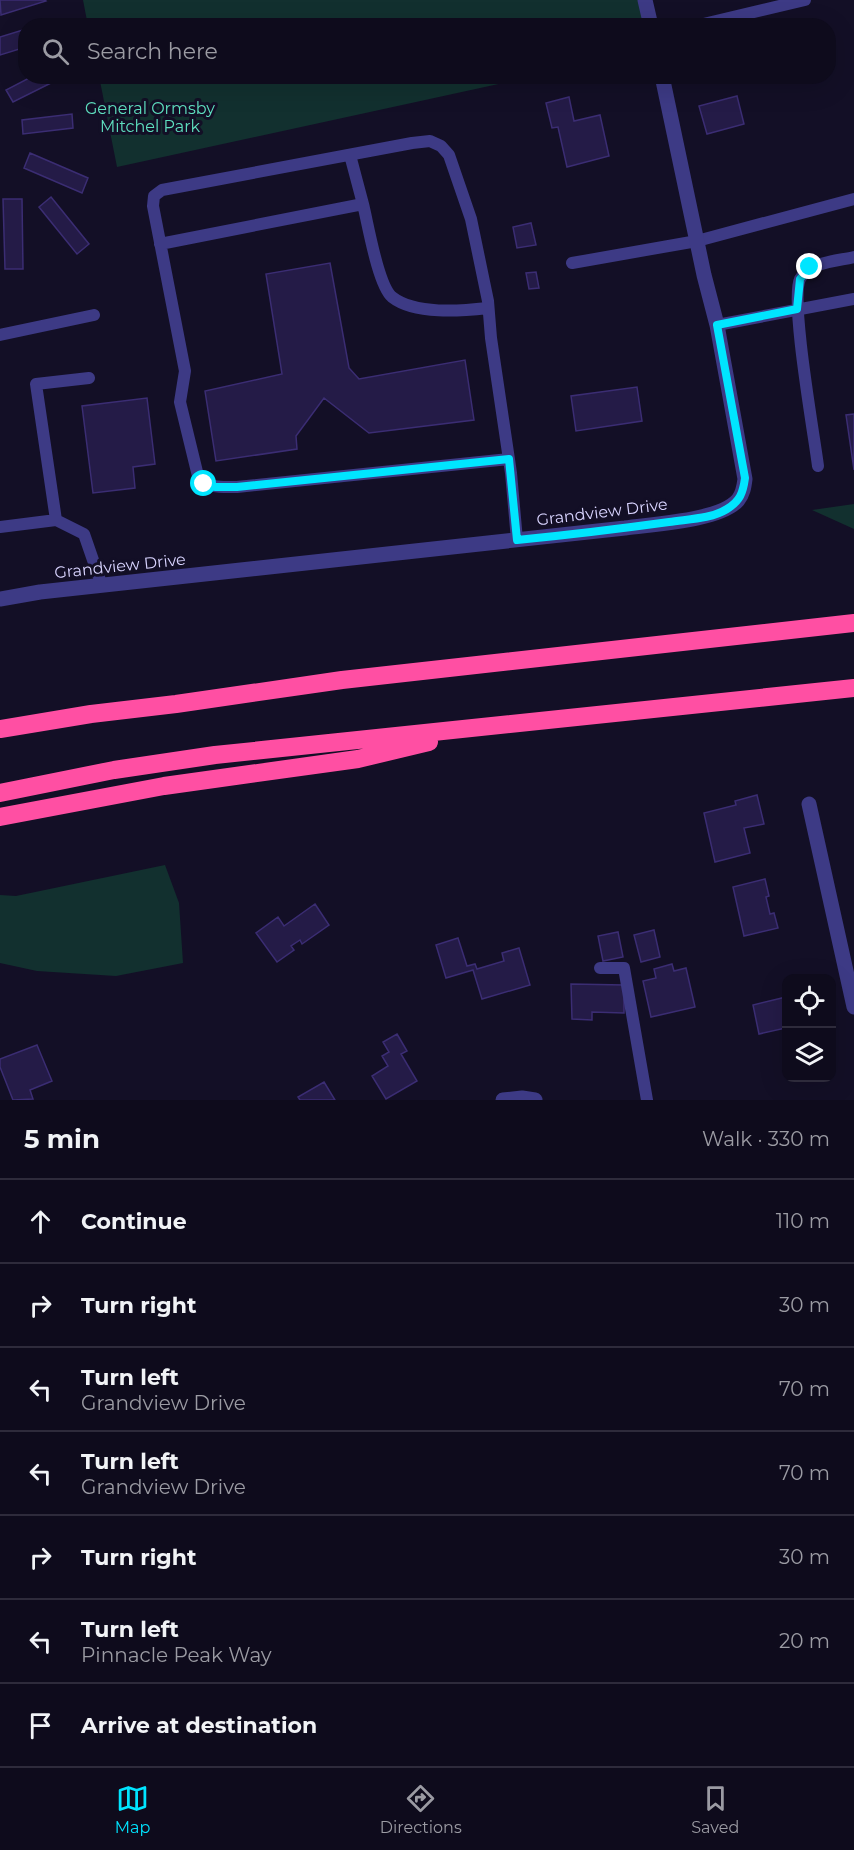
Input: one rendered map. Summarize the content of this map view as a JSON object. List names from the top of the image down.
{
  "streets": {
    "street": ["Grandview Drive"]
  },
  "parks": ["General Ormsby Mitchel Park"],
  "page": {
    "search": "Search here",
    "heading": ["5 min", "Walk · 330 m"],
    "list": [
      ["Continue", "110 m"],
      ["Turn right", "30 m"],
      ["Turn left", "Grandview Drive", "70 m"],
      ["Turn left", "Grandview Drive", "70 m"],
      ["Turn right", "30 m"],
      ["Turn left", "Pinnacle Peak Way", "20 m"],
      "Arrive at destination"
    ],
    "nav": ["Map", "Directions", "Saved"]
  }
}
